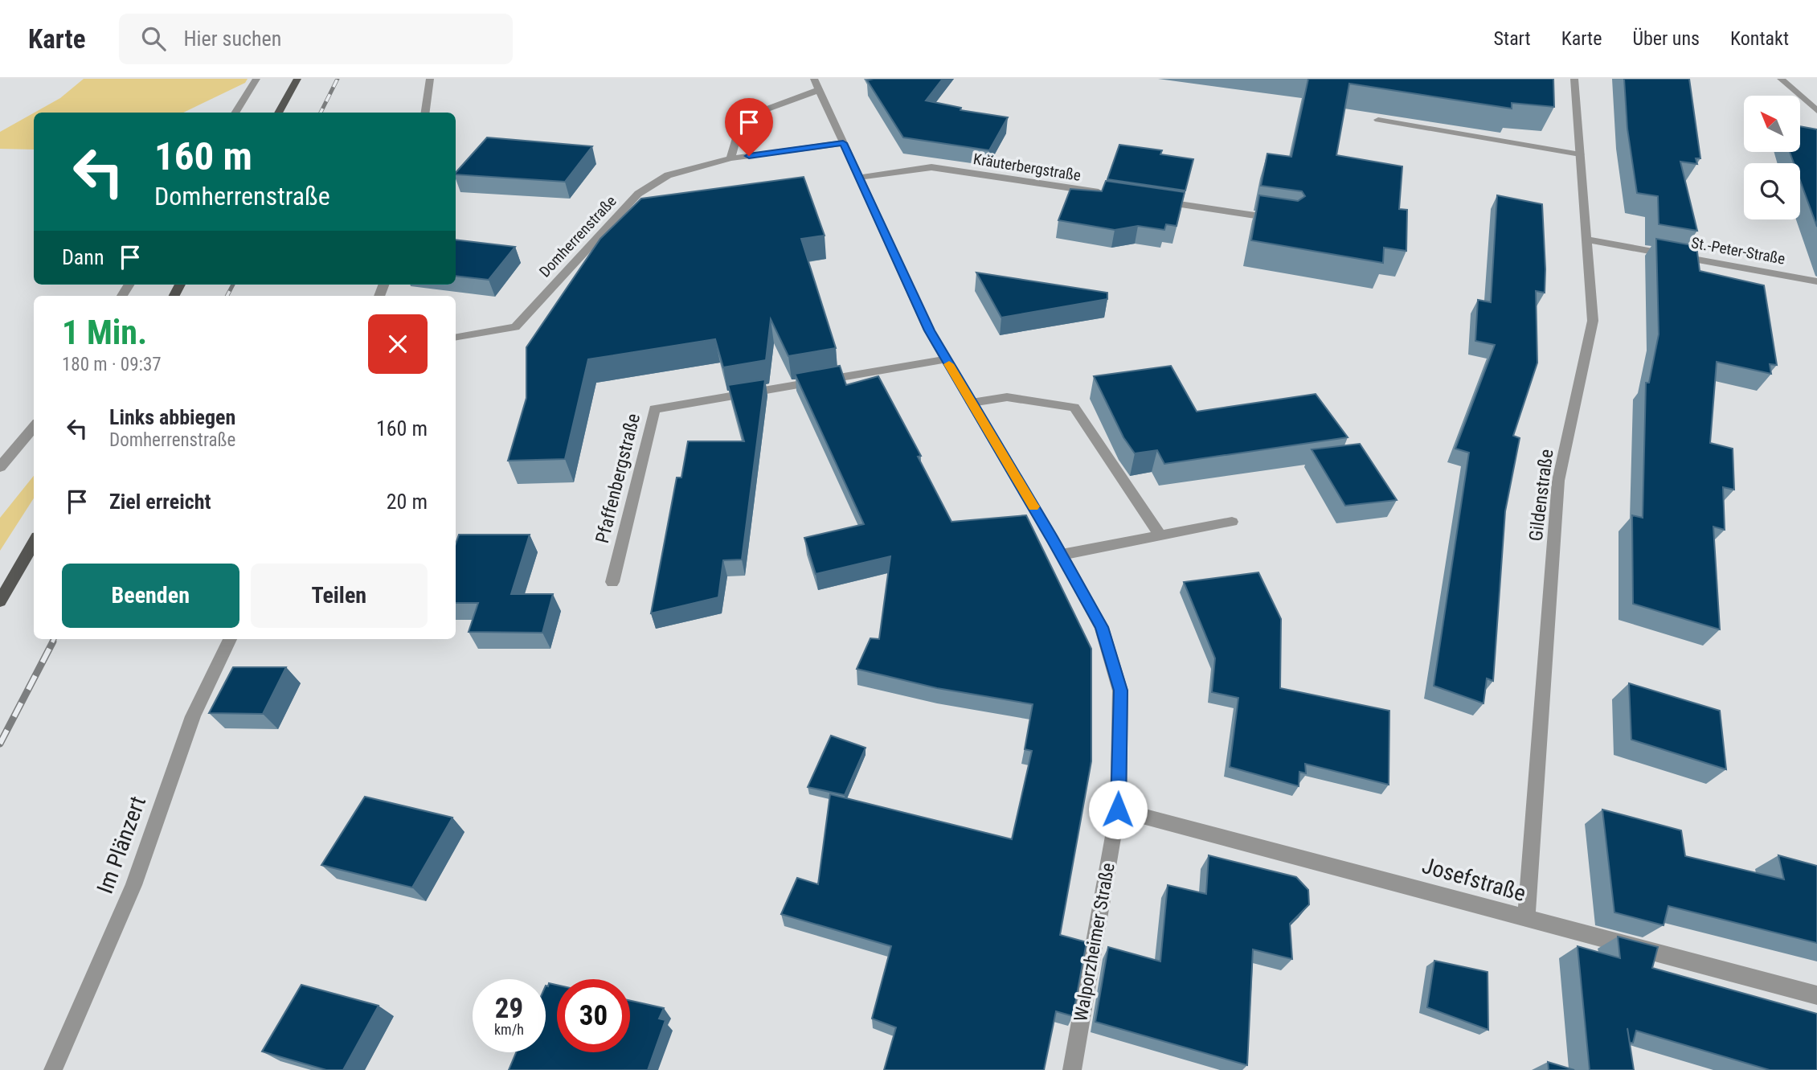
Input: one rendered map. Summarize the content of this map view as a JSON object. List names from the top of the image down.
{
  "streets": {
    "street": [
      "Kräuterbergstraße",
      "Domherrenstraße",
      "St.-Peter-Straße",
      "Pfaffenbergstraße",
      "Gildenstraße",
      "Im Plänzert",
      "Josefstraße",
      "Walporzheimer Straße"
    ]
  },
  "crossings": [
    ["Kräuterbergstraße", "Walporzheimer Straße"],
    ["Domherrenstraße", "Walporzheimer Straße"],
    ["St.-Peter-Straße", "Gildenstraße"],
    ["Pfaffenbergstraße", "Walporzheimer Straße"],
    ["Gildenstraße", "Josefstraße"],
    ["Josefstraße", "Walporzheimer Straße"]
  ],
  "north": "top left",
  "page": {
    "header": "Karte",
    "search": "Hier suchen",
    "nav": [
      "Start",
      "Karte",
      "Über uns",
      "Kontakt"
    ],
    "turn": ["160 m", "Domherrenstraße"],
    "then": "Dann",
    "heading": ["1 Min.", "180 m · 09:37"],
    "list": [
      {
        "name": "Links abbiegen",
        "note": "Domherrenstraße",
        "value": "160 m"
      },
      {
        "name": "Ziel erreicht",
        "value": "20 m"
      }
    ],
    "buttons": ["Beenden", "Teilen"],
    "speed": "29 km/h",
    "limit": "30"
  }
}
